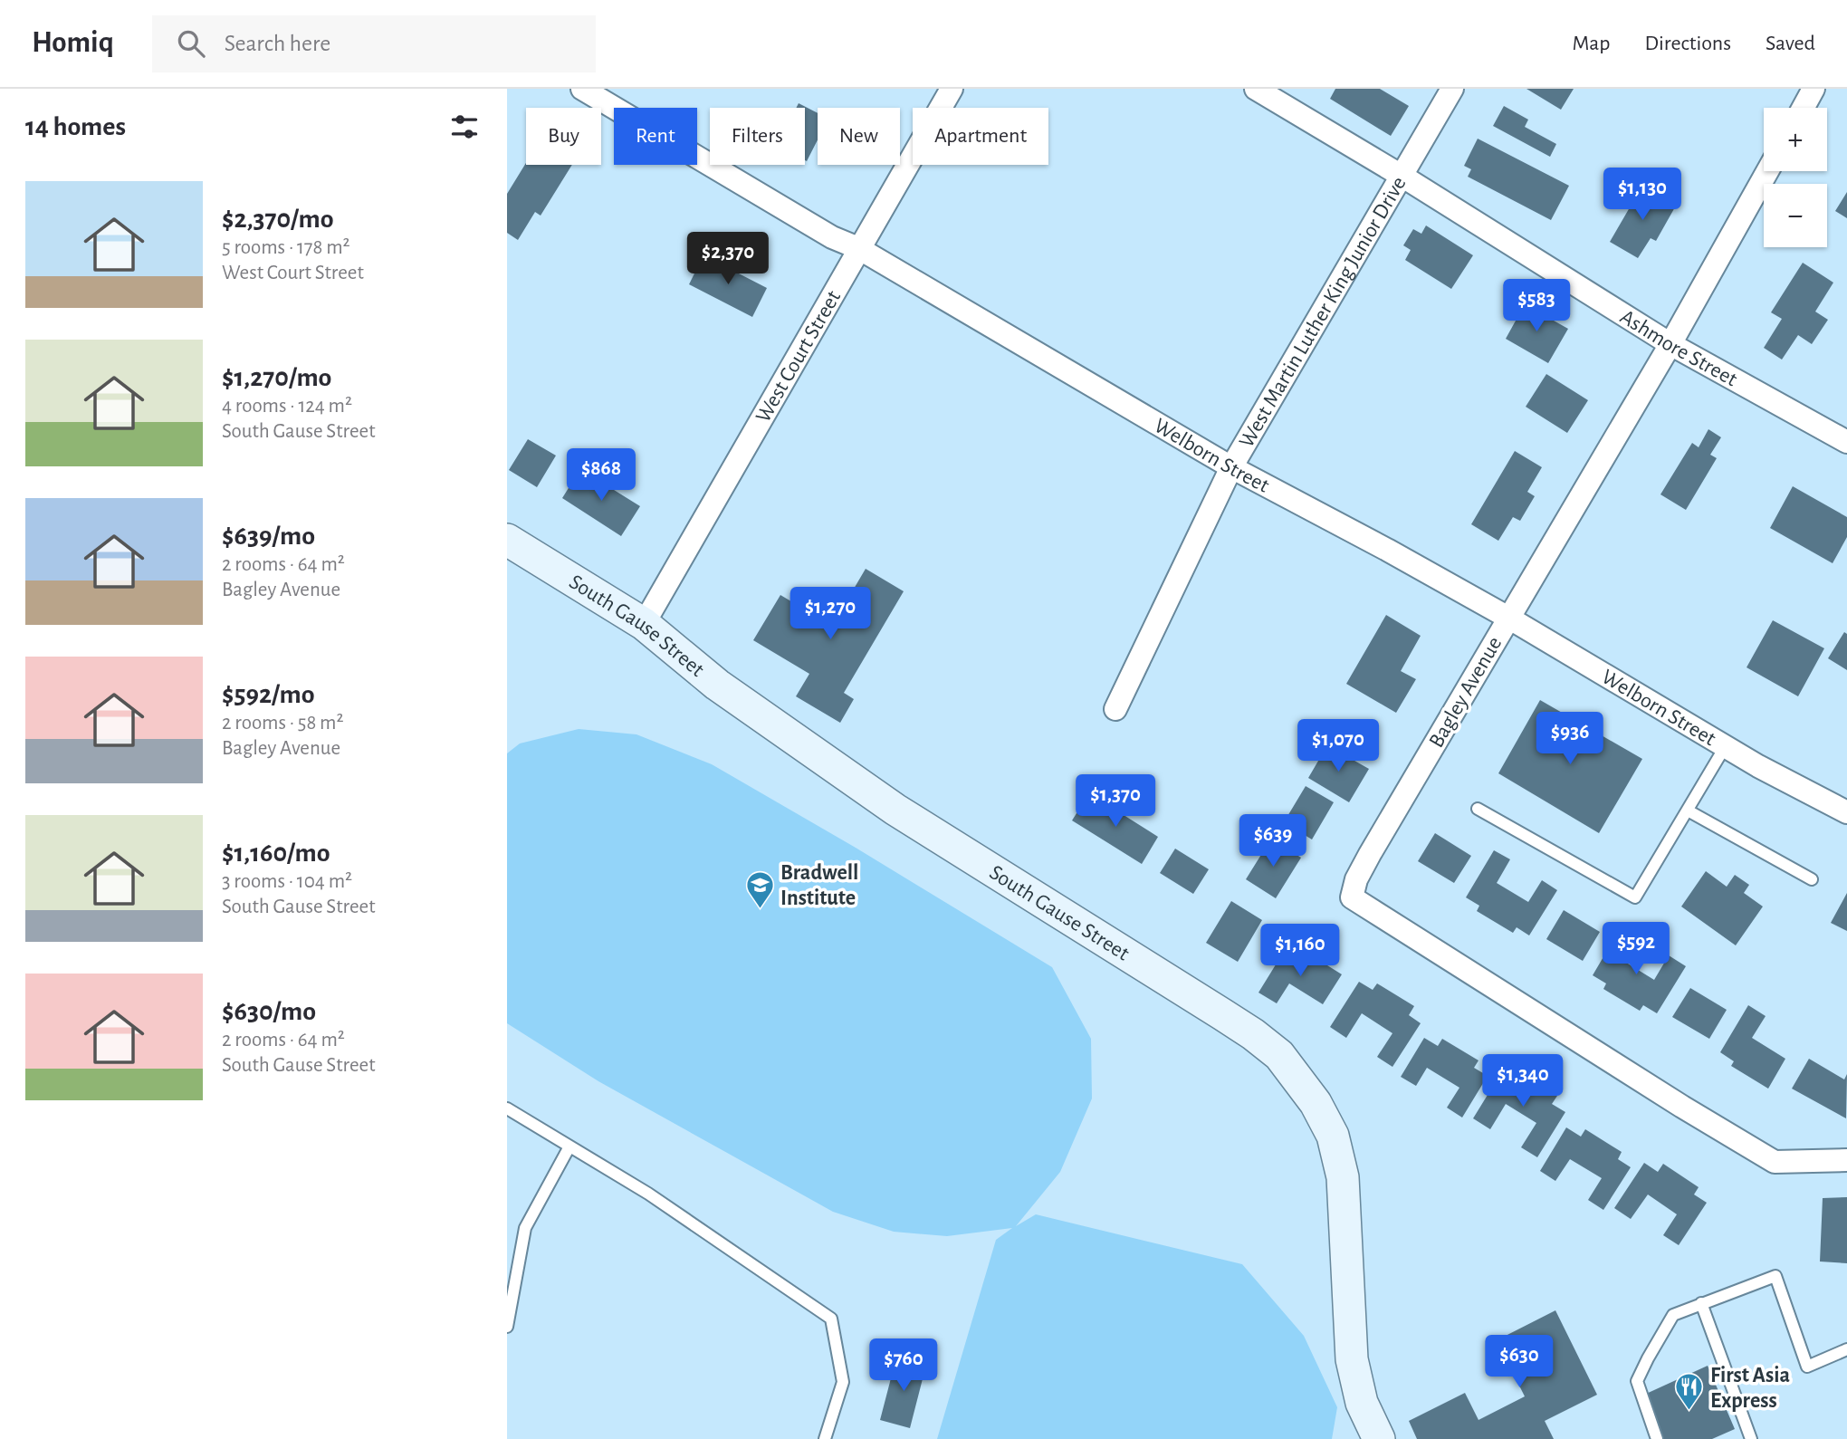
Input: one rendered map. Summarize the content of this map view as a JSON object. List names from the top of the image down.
{
  "streets": {
    "street": [
      "West Martin Luther King Junior Drive",
      "Ashmore Street",
      "West Court Street",
      "Welborn Street",
      "South Gause Street",
      "Bagley Avenue"
    ]
  },
  "crossings": [
    ["West Martin Luther King Junior Drive", "Ashmore Street"],
    ["West Martin Luther King Junior Drive", "Welborn Street"],
    ["Ashmore Street", "Bagley Avenue"],
    ["West Court Street", "Welborn Street"],
    ["West Court Street", "South Gause Street"],
    ["Welborn Street", "Bagley Avenue"]
  ],
  "places": {
    "school or university": ["Bradwell Institute"],
    "restaurant": ["First Asia Express"]
  },
  "page": {
    "header": "Homiq",
    "search": "Search here",
    "nav": ["Map", "Directions", "Saved"],
    "heading": "14 homes",
    "map_buttons": ["+", "−"],
    "chip": [
      "Buy",
      "Rent",
      "Filters",
      "New",
      "Apartment"
    ],
    "list": [
      {
        "name": "$2,370/mo",
        "note": "5 rooms · 178 m² · West Court Street"
      },
      {
        "name": "$1,270/mo",
        "note": "4 rooms · 124 m² · South Gause Street"
      },
      {
        "name": "$639/mo",
        "note": "2 rooms · 64 m² · Bagley Avenue"
      },
      {
        "name": "$592/mo",
        "note": "2 rooms · 58 m² · Bagley Avenue"
      },
      {
        "name": "$1,160/mo",
        "note": "3 rooms · 104 m² · South Gause Street"
      },
      {
        "name": "$630/mo",
        "note": "2 rooms · 64 m² · South Gause Street"
      }
    ],
    "price": [
      "$1,130",
      "$2,370",
      "$583",
      "$868",
      "$1,270",
      "$936",
      "$1,070",
      "$1,370",
      "$639",
      "$592",
      "$1,160",
      "$1,340",
      "$630",
      "$760"
    ]
  }
}
